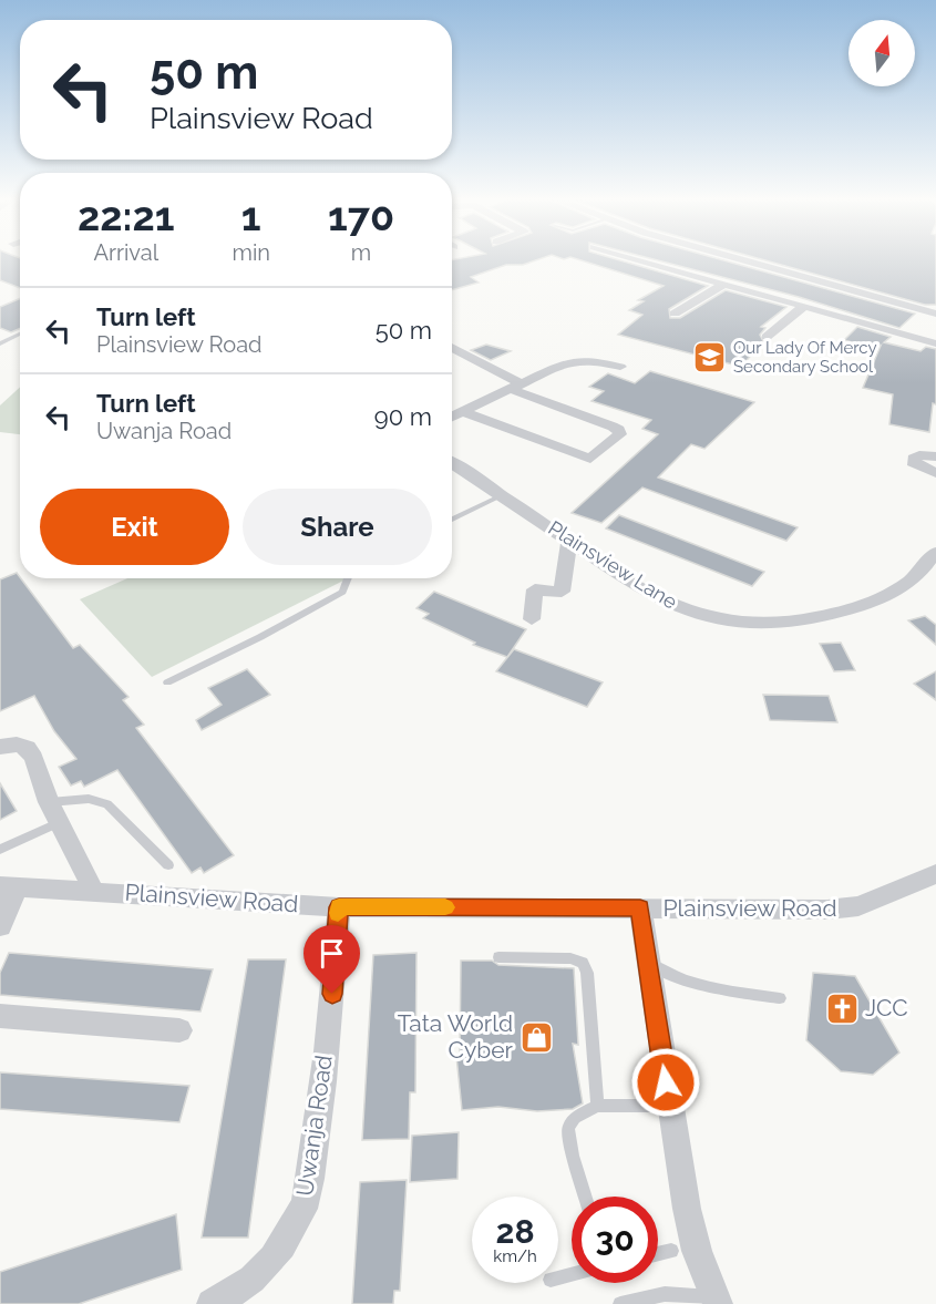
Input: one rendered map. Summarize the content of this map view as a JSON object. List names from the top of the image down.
{
  "streets": {
    "street": ["Plainsview Lane", "Plainsview Road", "Uwanja Road"]
  },
  "crossings": [
    ["Plainsview Road", "Uwanja Road"]
  ],
  "places": {
    "school or university": ["Our Lady Of Mercy Secondary School"],
    "church": ["JCC"],
    "shop": ["Tata World Cyber"]
  },
  "north": "top",
  "page": {
    "turn": ["50 m", "Plainsview Road"],
    "eta": [
      "22:21",
      "Arrival",
      "1",
      "min",
      "170",
      "m"
    ],
    "list": [
      {
        "name": "Turn left",
        "note": "Plainsview Road",
        "value": "50 m"
      },
      {
        "name": "Turn left",
        "note": "Uwanja Road",
        "value": "90 m"
      }
    ],
    "buttons": ["Exit", "Share"],
    "speed": "28 km/h",
    "limit": "30"
  }
}
